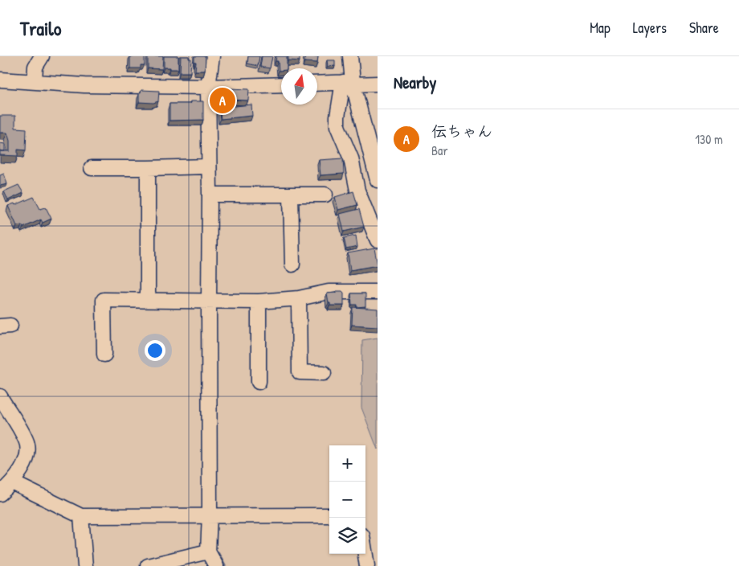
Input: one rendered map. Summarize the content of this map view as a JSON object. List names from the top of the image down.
{
  "north": "top",
  "page": {
    "header": "Trailo",
    "nav": ["Map", "Layers", "Share"],
    "heading": "Nearby",
    "pins": "A",
    "list": [
      {
        "mark": "A",
        "name": "伝ちゃん",
        "note": "Bar",
        "value": "130 m"
      }
    ],
    "map_buttons": ["+", "−"]
  }
}
